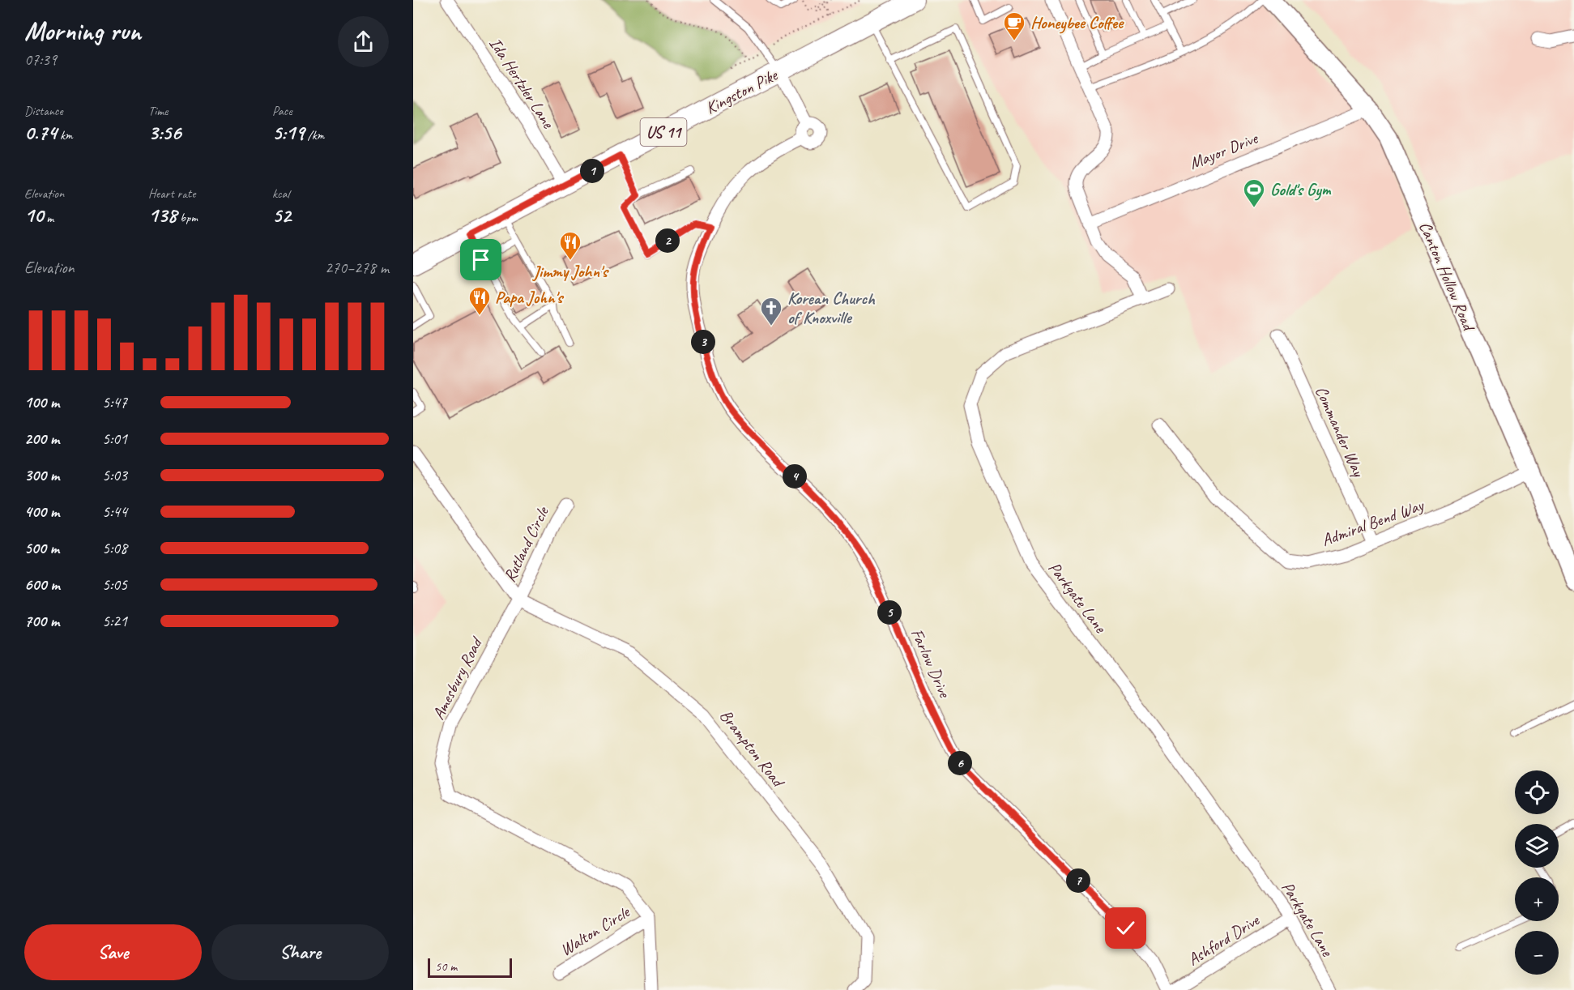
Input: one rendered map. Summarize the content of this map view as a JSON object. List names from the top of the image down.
{
  "streets": {
    "main road": ["Kingston Pike", "US 11"],
    "street": [
      "Ida Hertzler Lane",
      "Mayor Drive",
      "Canton Hollow Road",
      "Commander Way",
      "Admiral Bend Way",
      "Rutland Circle",
      "Parkgate Lane",
      "Farlow Drive",
      "Amesbury Road",
      "Brampton Road",
      "Walton Circle",
      "Ashford Drive"
    ]
  },
  "crossings": [
    ["Ida Hertzler Lane", "Kingston Pike"],
    ["Kingston Pike", "Farlow Drive"],
    ["Mayor Drive", "Canton Hollow Road"],
    ["Canton Hollow Road", "Admiral Bend Way"],
    ["Commander Way", "Admiral Bend Way"],
    ["Rutland Circle", "Amesbury Road"],
    ["Rutland Circle", "Brampton Road"],
    ["Parkgate Lane", "Ashford Drive"],
    ["Amesbury Road", "Brampton Road"],
    ["Amesbury Road", "Walton Circle"]
  ],
  "places": {
    "cafe": ["Honeybee Coffee"],
    "sports": ["Gold's Gym"],
    "restaurant": ["Jimmy John's", "Papa John's"],
    "church": ["Korean Church of Knoxville"]
  },
  "scale_bar": "50 m",
  "page": {
    "heading": ["Morning run", "07:39"],
    "stats": [
      ["Distance", "0.74 km"],
      ["Time", "3:56"],
      ["Pace", "5:19 /km"],
      ["Elevation", "10 m"],
      ["Heart rate", "138 bpm"],
      ["kcal", "52"]
    ],
    "pins": [
      "1",
      "2",
      "3",
      "4",
      "5",
      "6",
      "7"
    ],
    "chart": ["Elevation", "270–278 m"],
    "list": [
      {
        "name": "100 m",
        "note": "5:47"
      },
      {
        "name": "200 m",
        "note": "5:01"
      },
      {
        "name": "300 m",
        "note": "5:03"
      },
      {
        "name": "400 m",
        "note": "5:44"
      },
      {
        "name": "500 m",
        "note": "5:08"
      },
      {
        "name": "600 m",
        "note": "5:05"
      },
      {
        "name": "700 m",
        "note": "5:21"
      }
    ],
    "map_buttons": ["+", "−"],
    "buttons": ["Save", "Share"],
    "scale": "50 m"
  }
}
